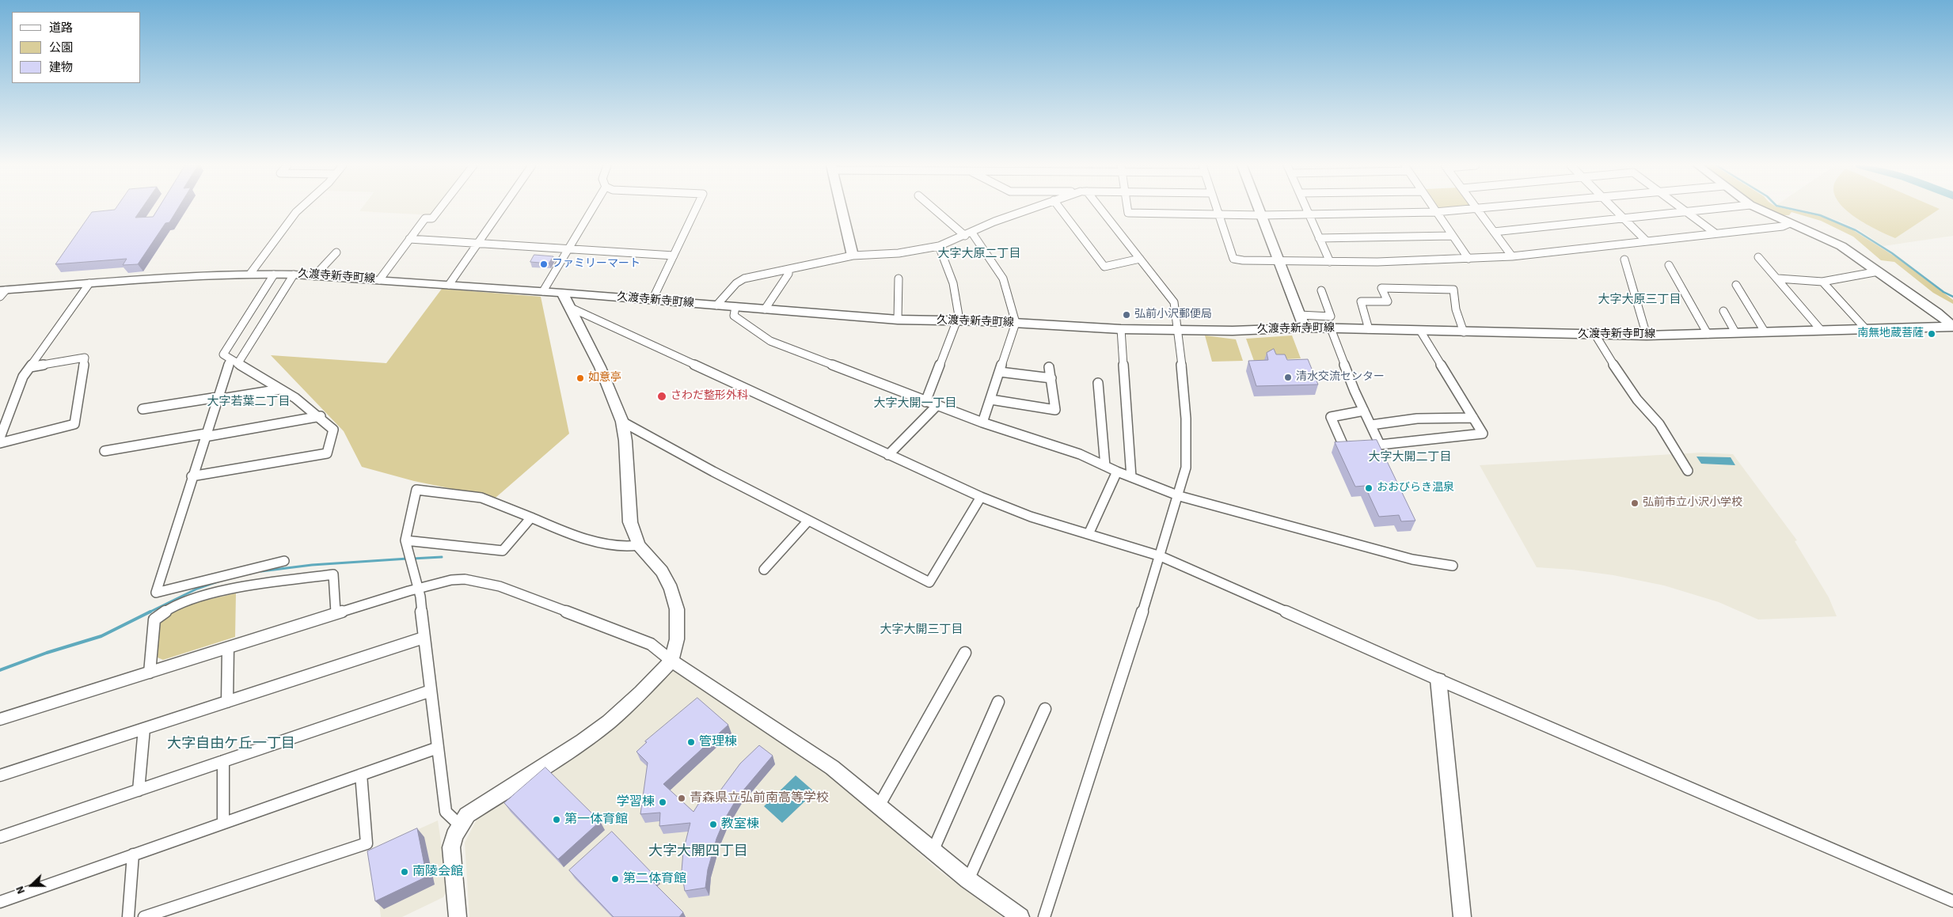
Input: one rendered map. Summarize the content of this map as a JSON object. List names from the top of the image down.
{
  "streets": {
    "street": ["久渡寺新寺町線"]
  },
  "districts": [
    "大字大原二丁目",
    "大字大原三丁目",
    "大字若葉二丁目",
    "大字大開一丁目",
    "大字大開二丁目",
    "大字大開三丁目",
    "大字自由ケ丘一丁目",
    "大字大開四丁目"
  ],
  "places": [
    "ファミリーマート",
    "弘前小沢郵便局",
    "南無地蔵菩薩",
    "清水交流センター",
    "如意亭",
    "さわだ整形外科",
    "おおびらき温泉",
    "弘前市立小沢小学校",
    "管理棟",
    "青森県立弘前南高等学校",
    "学習棟",
    "第一体育館",
    "教室棟",
    "南陵会館",
    "第二体育館"
  ],
  "legend": ["道路", "公園", "建物"],
  "north": "left"
}
